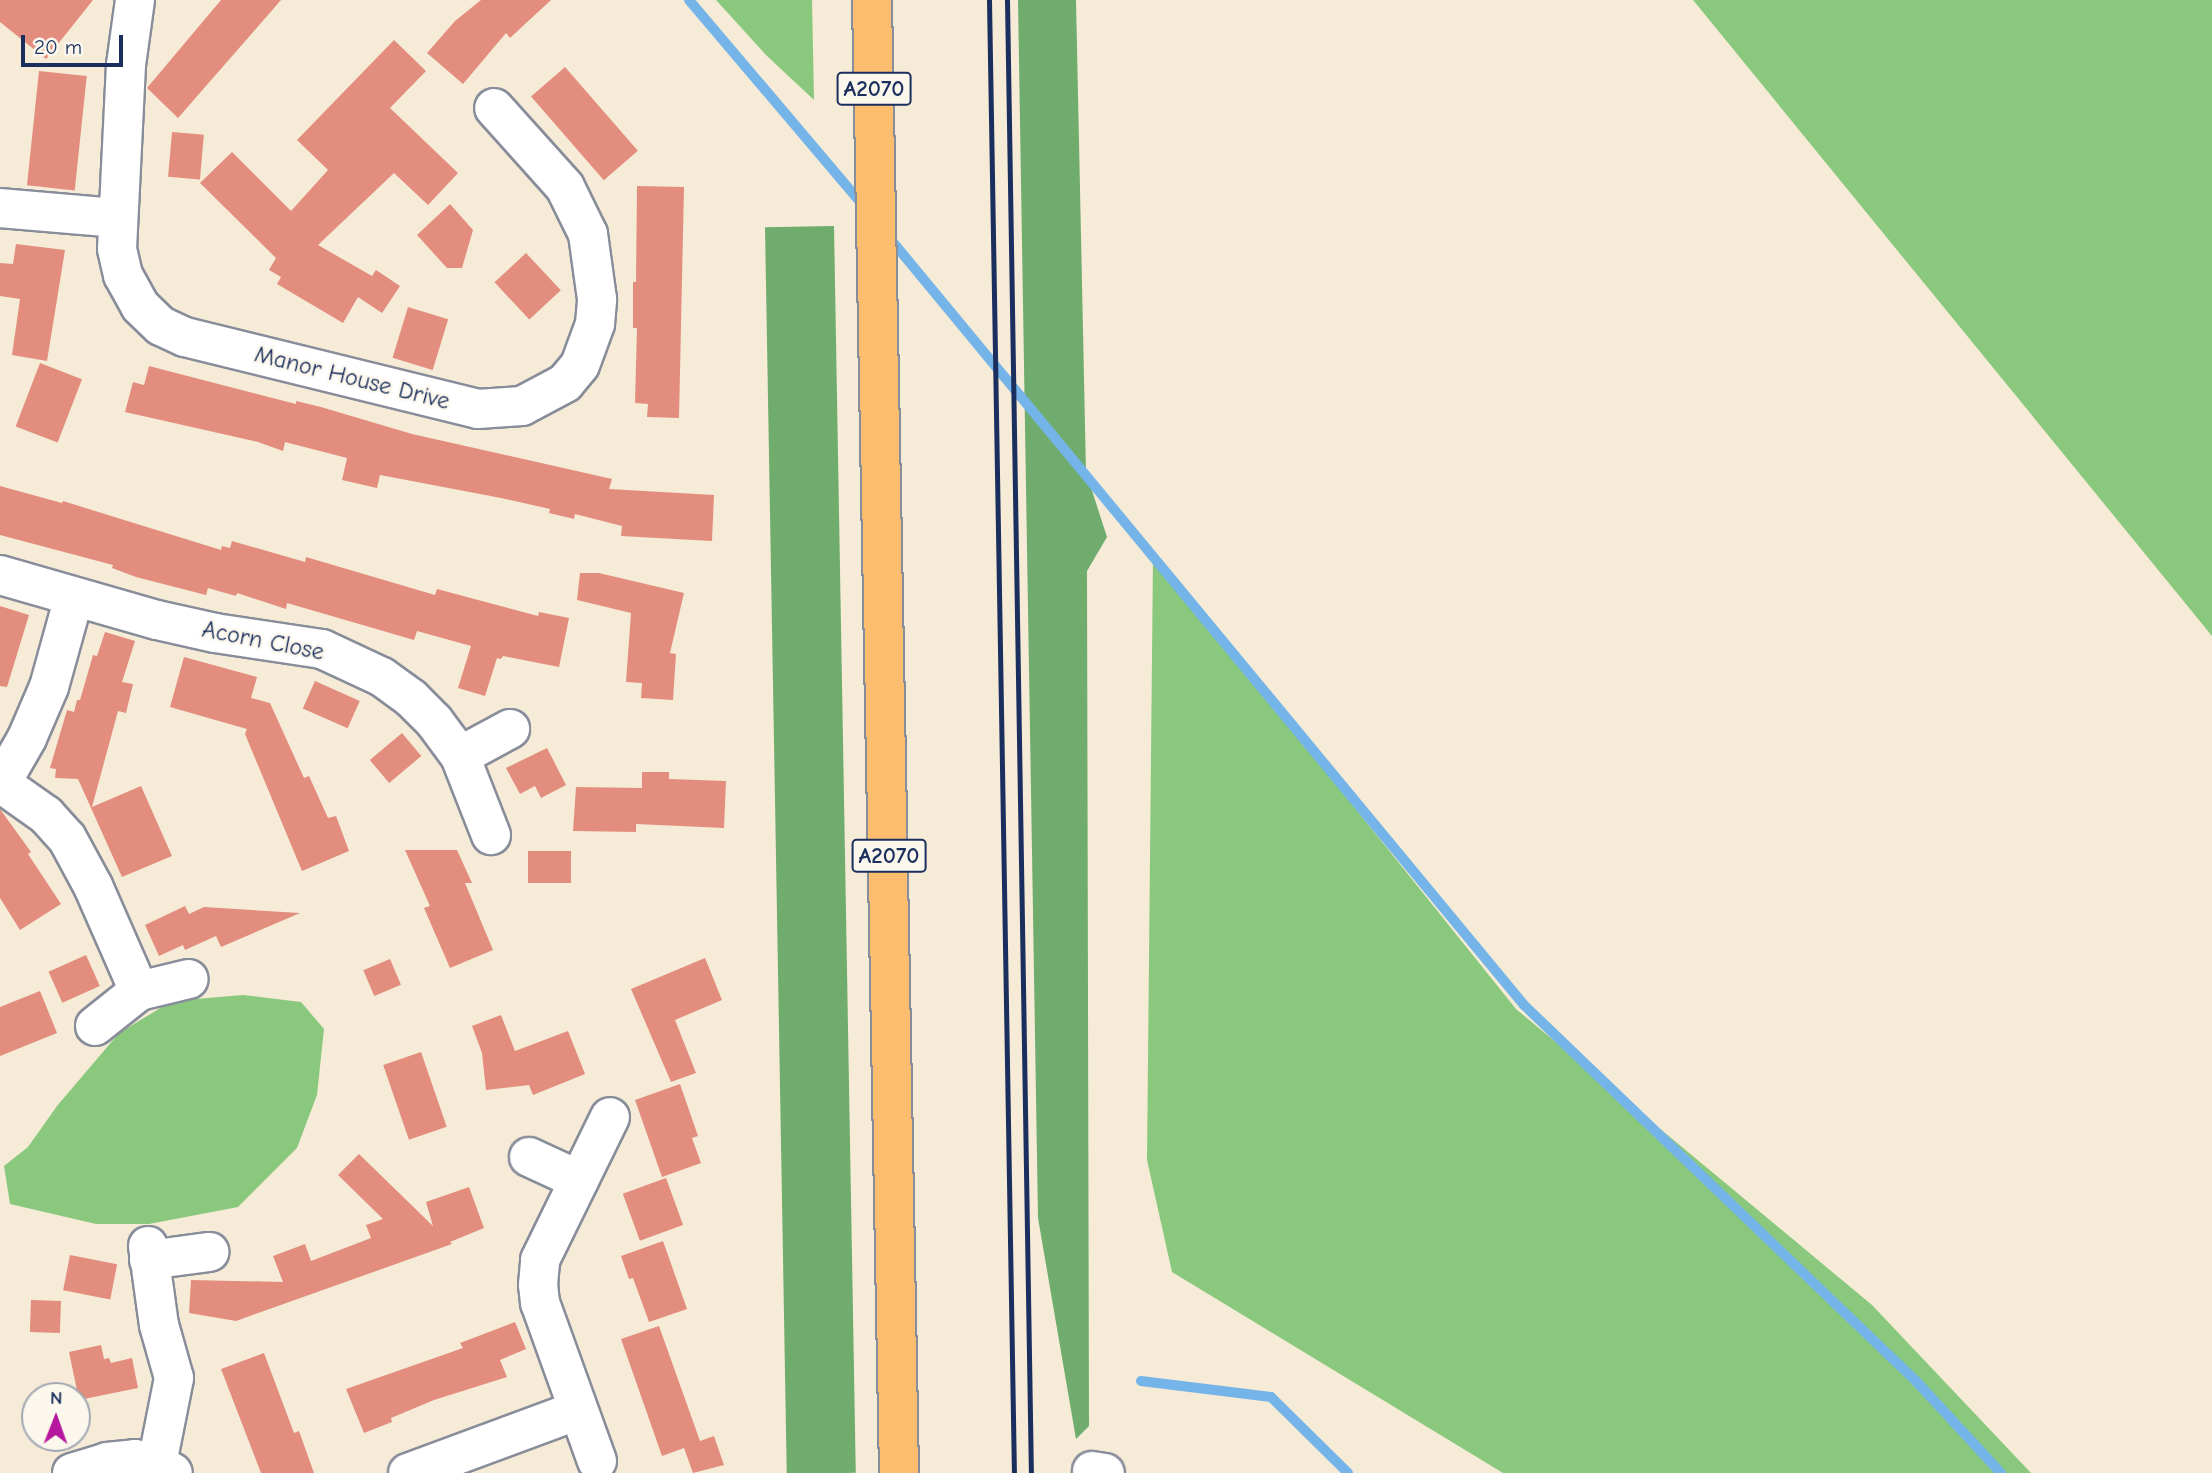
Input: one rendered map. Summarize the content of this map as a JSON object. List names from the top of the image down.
{
  "streets": {
    "highway": ["A2070"],
    "street": ["Manor House Drive", "Acorn Close"]
  },
  "scale_bar": "20 m",
  "north": "top"
}
